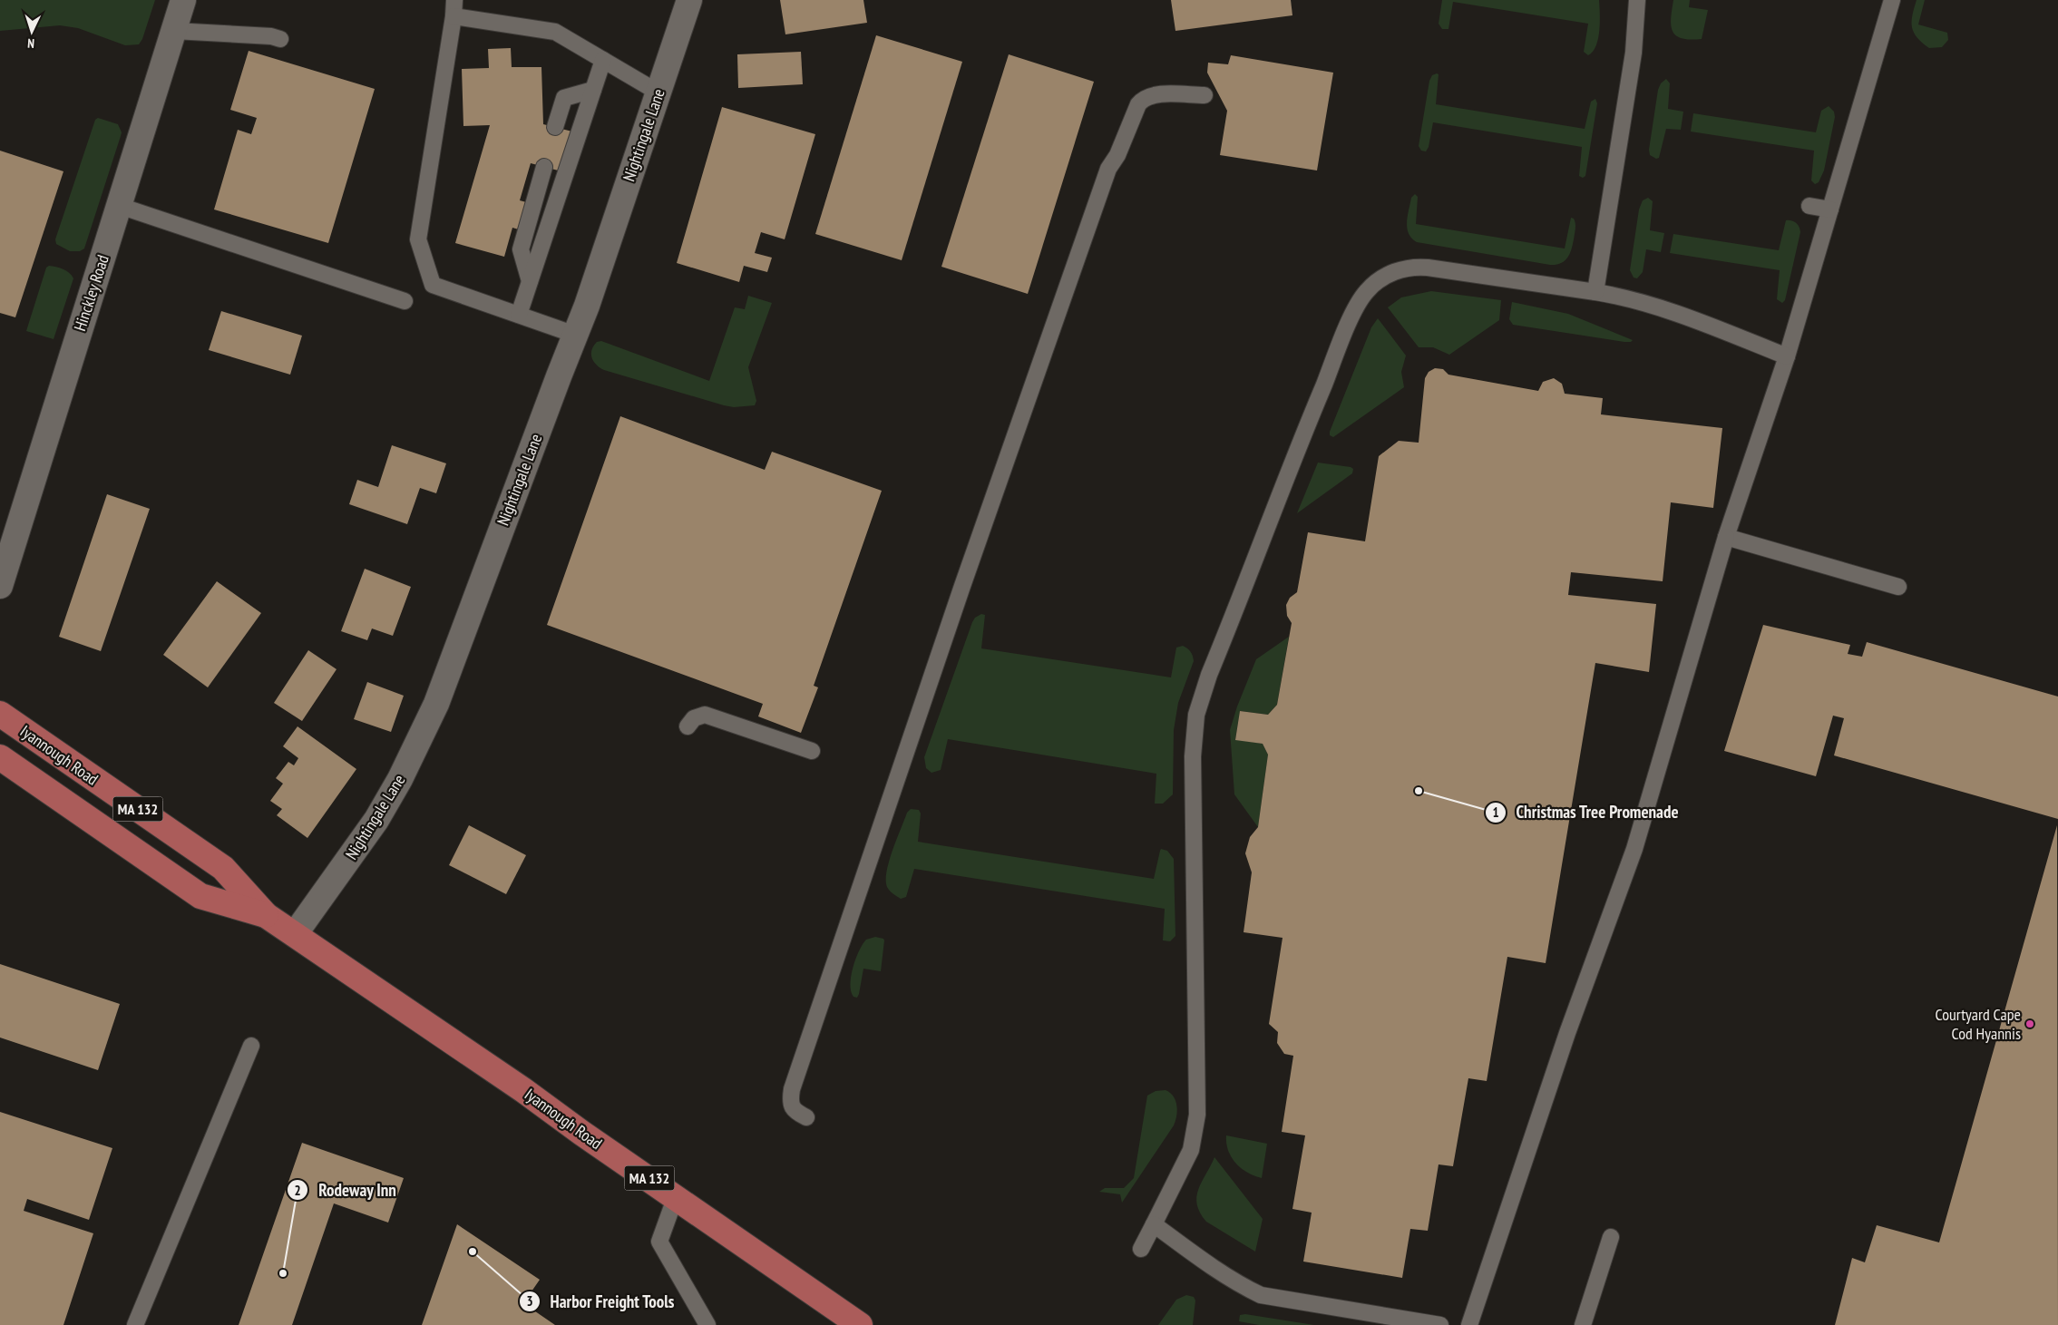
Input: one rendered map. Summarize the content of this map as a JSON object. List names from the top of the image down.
{
  "streets": {
    "main road": ["Iyannough Road", "MA 132"],
    "street": ["Nightingale Lane", "Hinckley Road"]
  },
  "crossings": [
    ["Nightingale Lane", "Iyannough Road"]
  ],
  "places": [
    "Christmas Tree Promenade",
    "Courtyard Cape Cod Hyannis",
    "Harbor Freight Tools",
    "Rodeway Inn"
  ],
  "north": "bottom"
}
